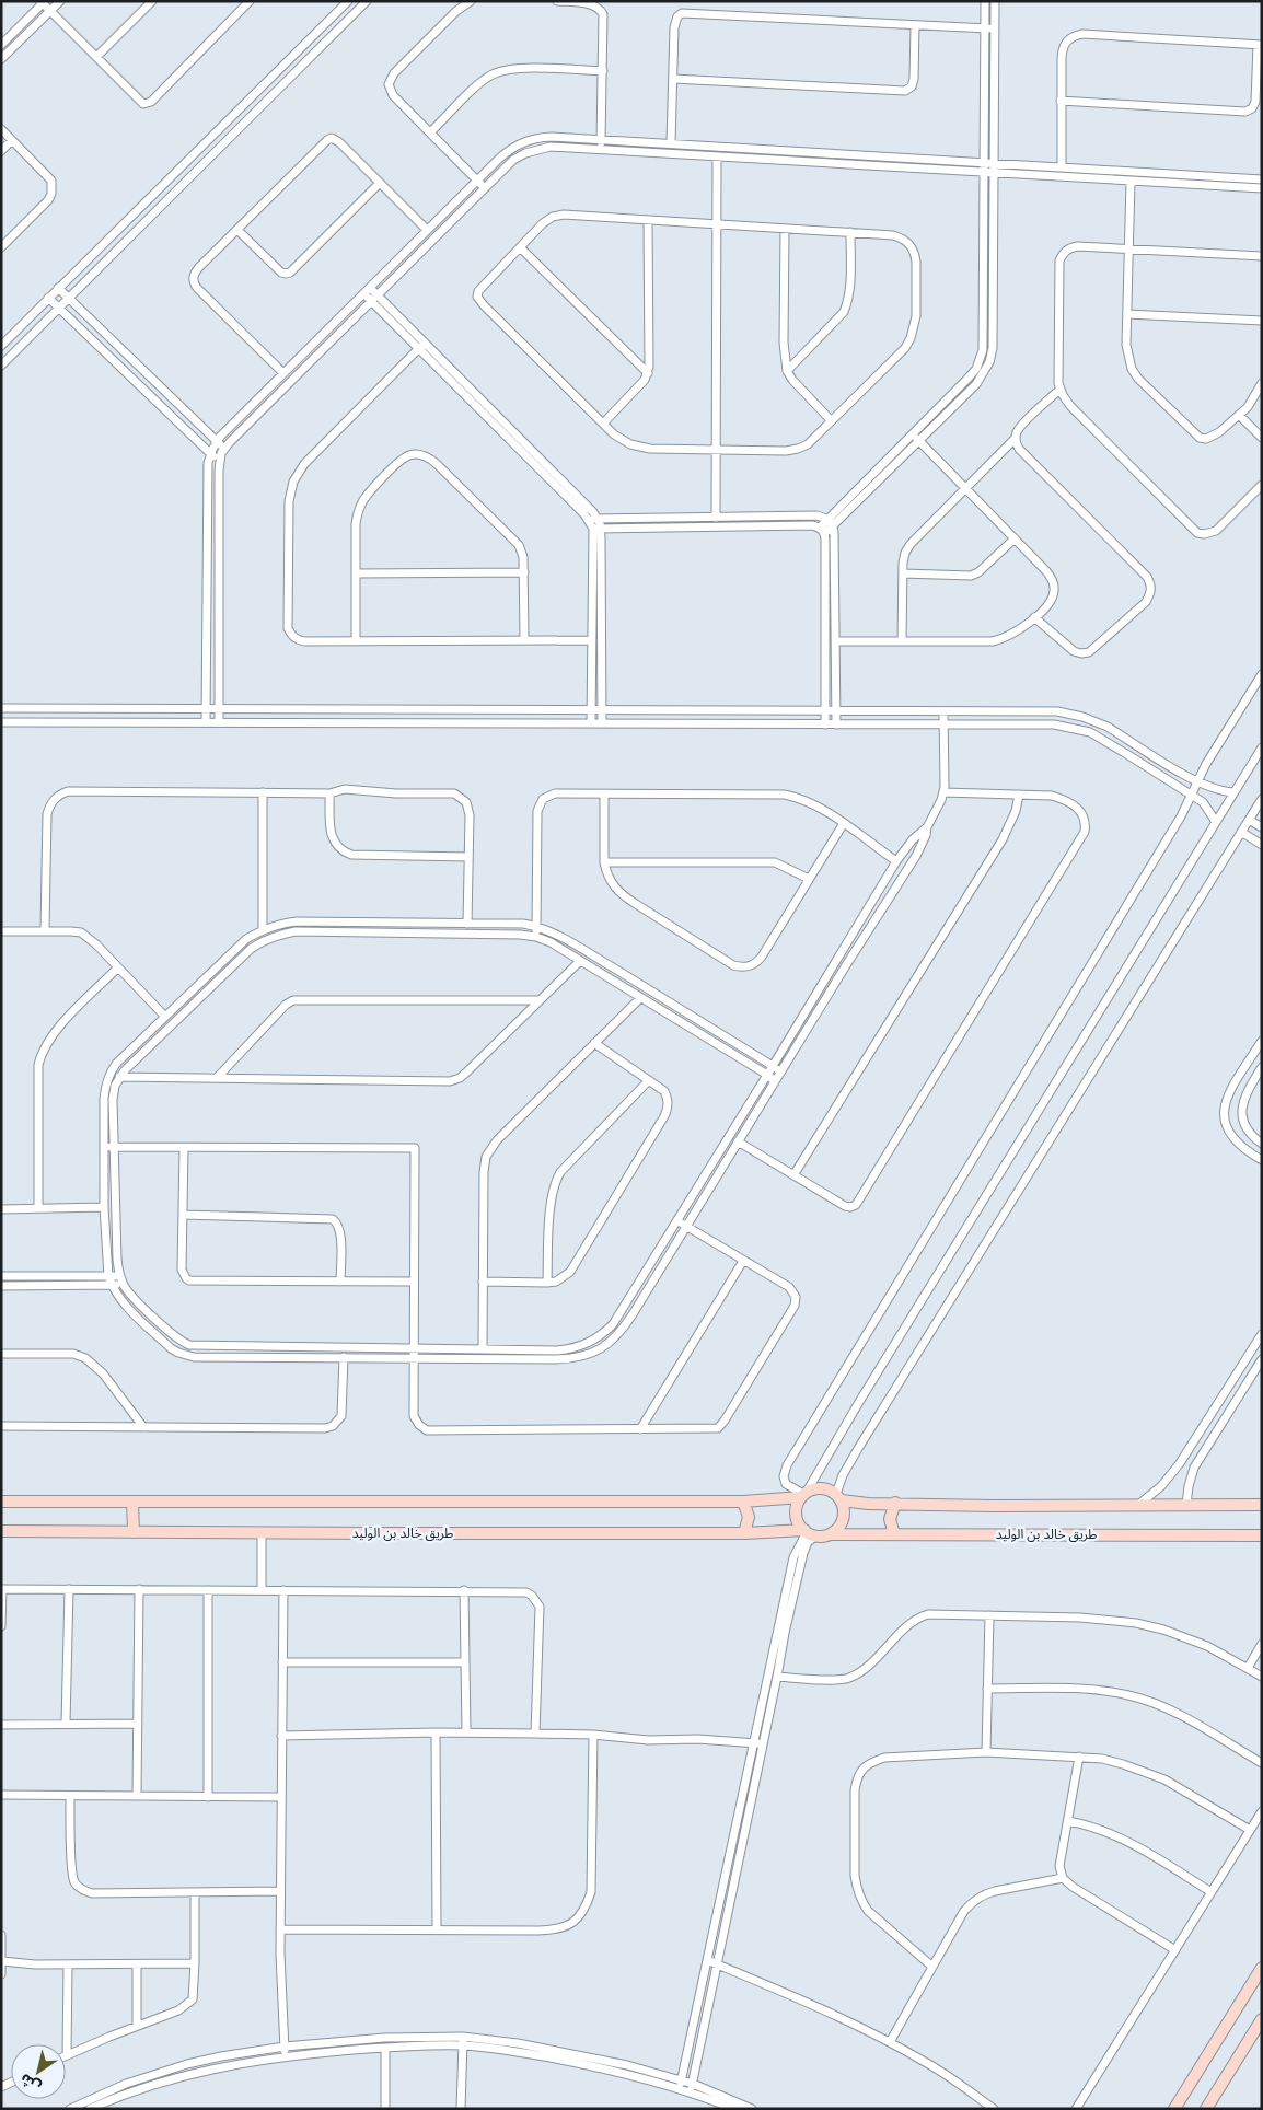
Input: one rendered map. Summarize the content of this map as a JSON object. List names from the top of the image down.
{
  "streets": {
    "street": ["طريق خالد بن الوليد"]
  },
  "north": "bottom left"
}
